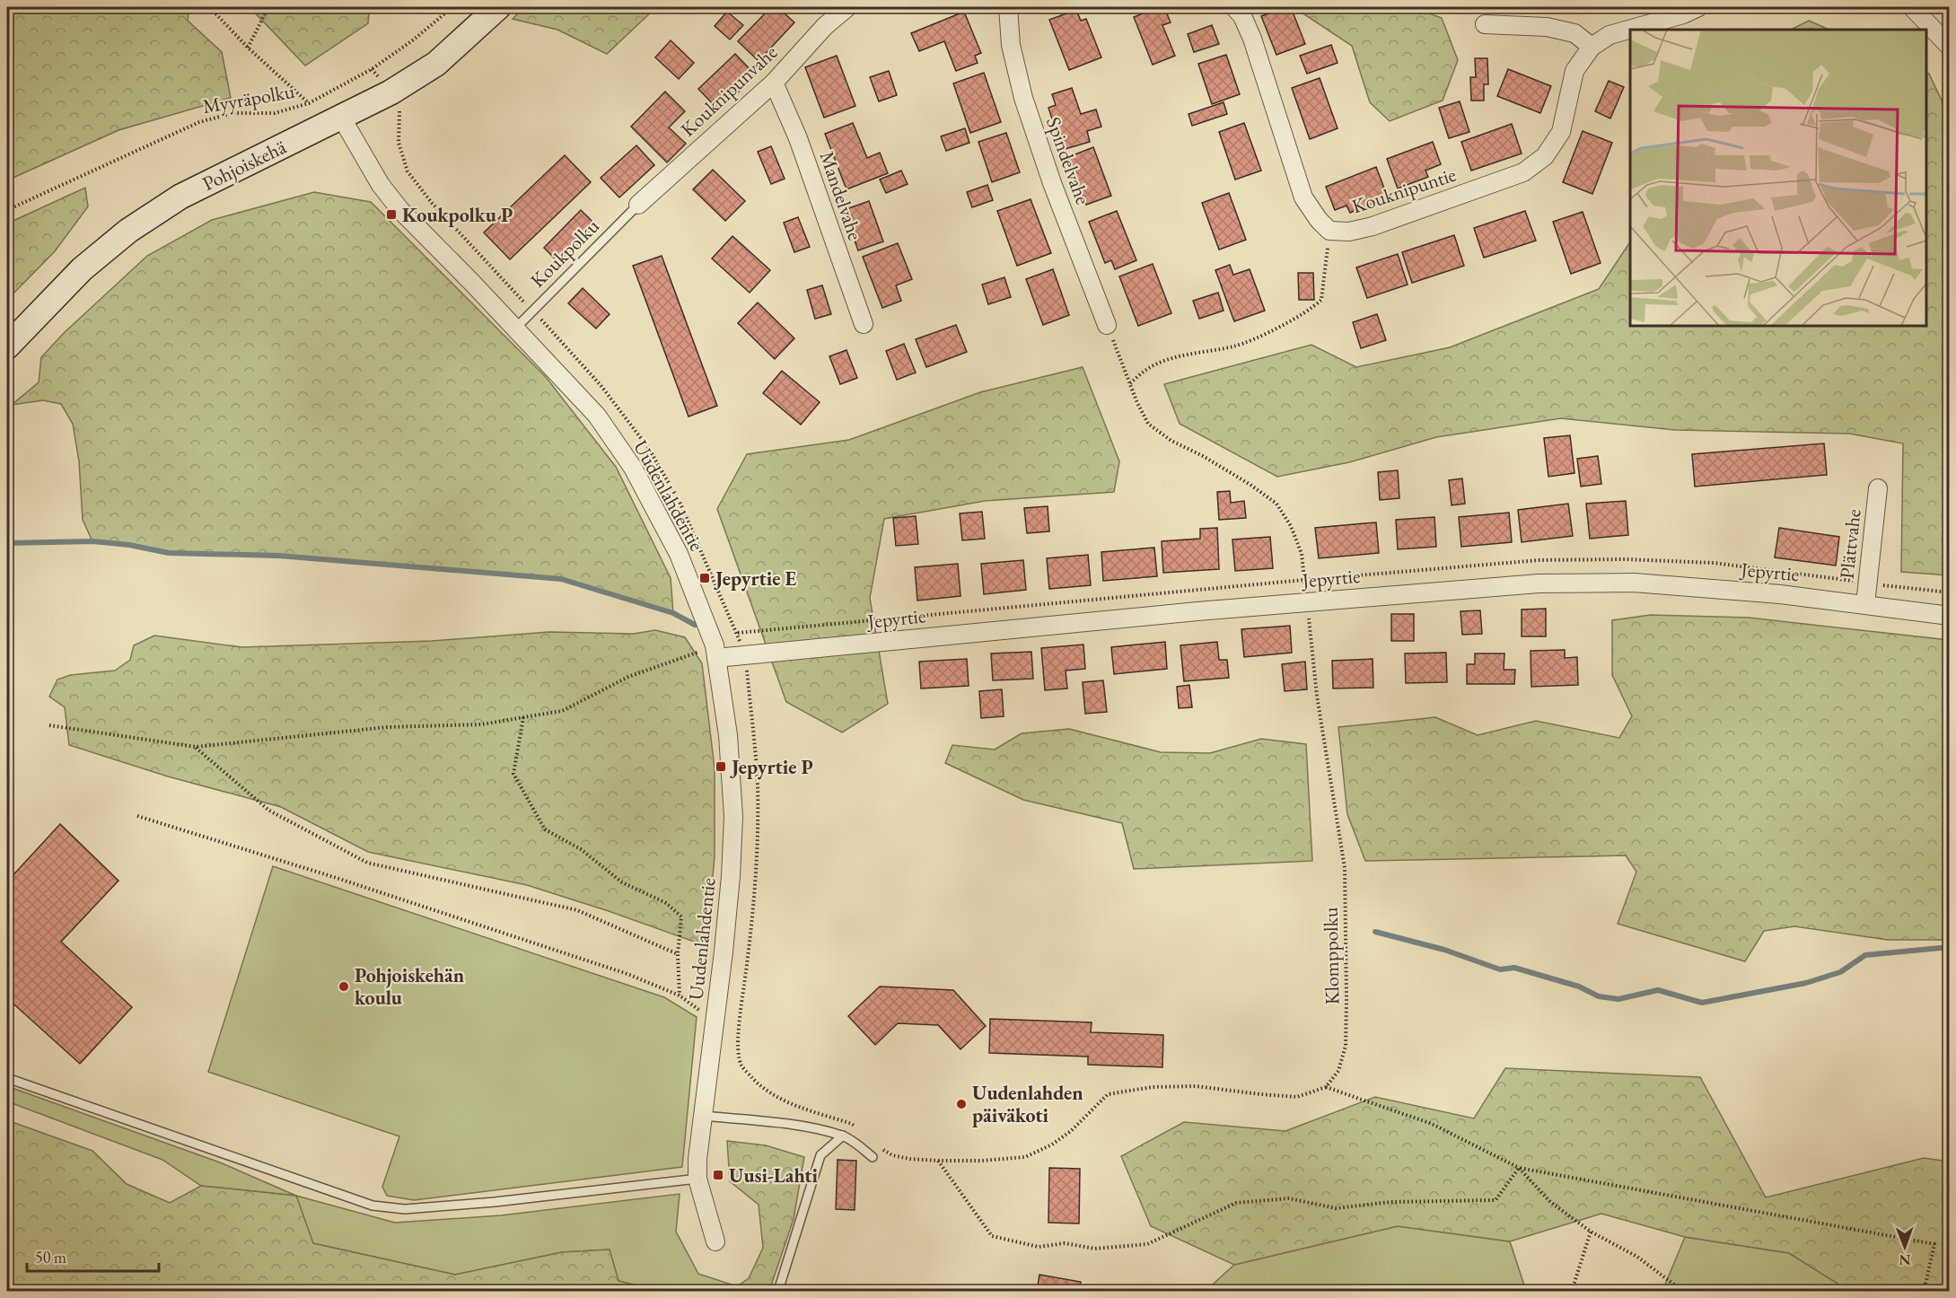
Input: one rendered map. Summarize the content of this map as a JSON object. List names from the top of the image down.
{
  "streets": {
    "main road": ["Pohjoiskehä"],
    "street": [
      "Kouknipunvahe",
      "Spindelvahe",
      "Kouknipuntie",
      "Mandelvahe",
      "Uudenlahdentie",
      "Plättvahe",
      "Jepyrtie"
    ],
    "lane": ["Koukpolku"],
    "path": ["Myyräpolku", "Klomppolku"]
  },
  "crossings": [
    ["Kouknipunvahe", "Mandelvahe"],
    ["Kouknipunvahe", "Koukpolku"],
    ["Spindelvahe", "Klomppolku"],
    ["Pohjoiskehä", "Uudenlahdentie"],
    ["Koukpolku", "Uudenlahdentie"],
    ["Uudenlahdentie", "Jepyrtie"],
    ["Plättvahe", "Jepyrtie"],
    ["Jepyrtie", "Klomppolku"]
  ],
  "places": {
    "transit": [
      "Koukpolku P",
      "Jepyrtie E",
      "Jepyrtie P",
      "Uusi-Lahti"
    ],
    "other": ["Pohjoiskehän koulu", "Uudenlahden päiväkoti"]
  },
  "scale_bar": "50 m",
  "north": "bottom"
}
